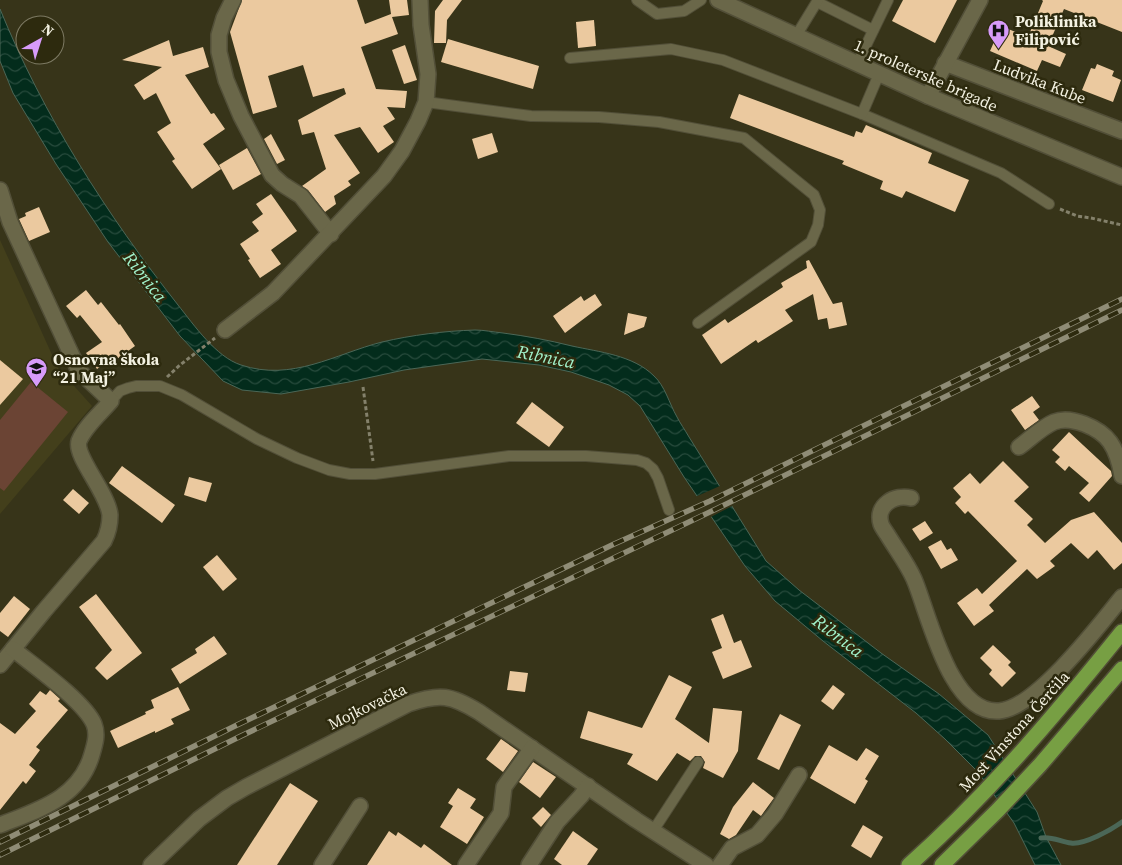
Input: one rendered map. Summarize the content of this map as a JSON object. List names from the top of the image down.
{
  "streets": {
    "main road": ["Most Vinstona Čerčila"],
    "street": ["1. proleterske brigade", "Ludvika Kube", "Mojkovačka"]
  },
  "water": ["Ribnica"],
  "places": {
    "hospital": ["Poliklinika Filipović"],
    "school or university": ["Osnovna škola “21 Maj”"]
  },
  "north": "top right"
}
